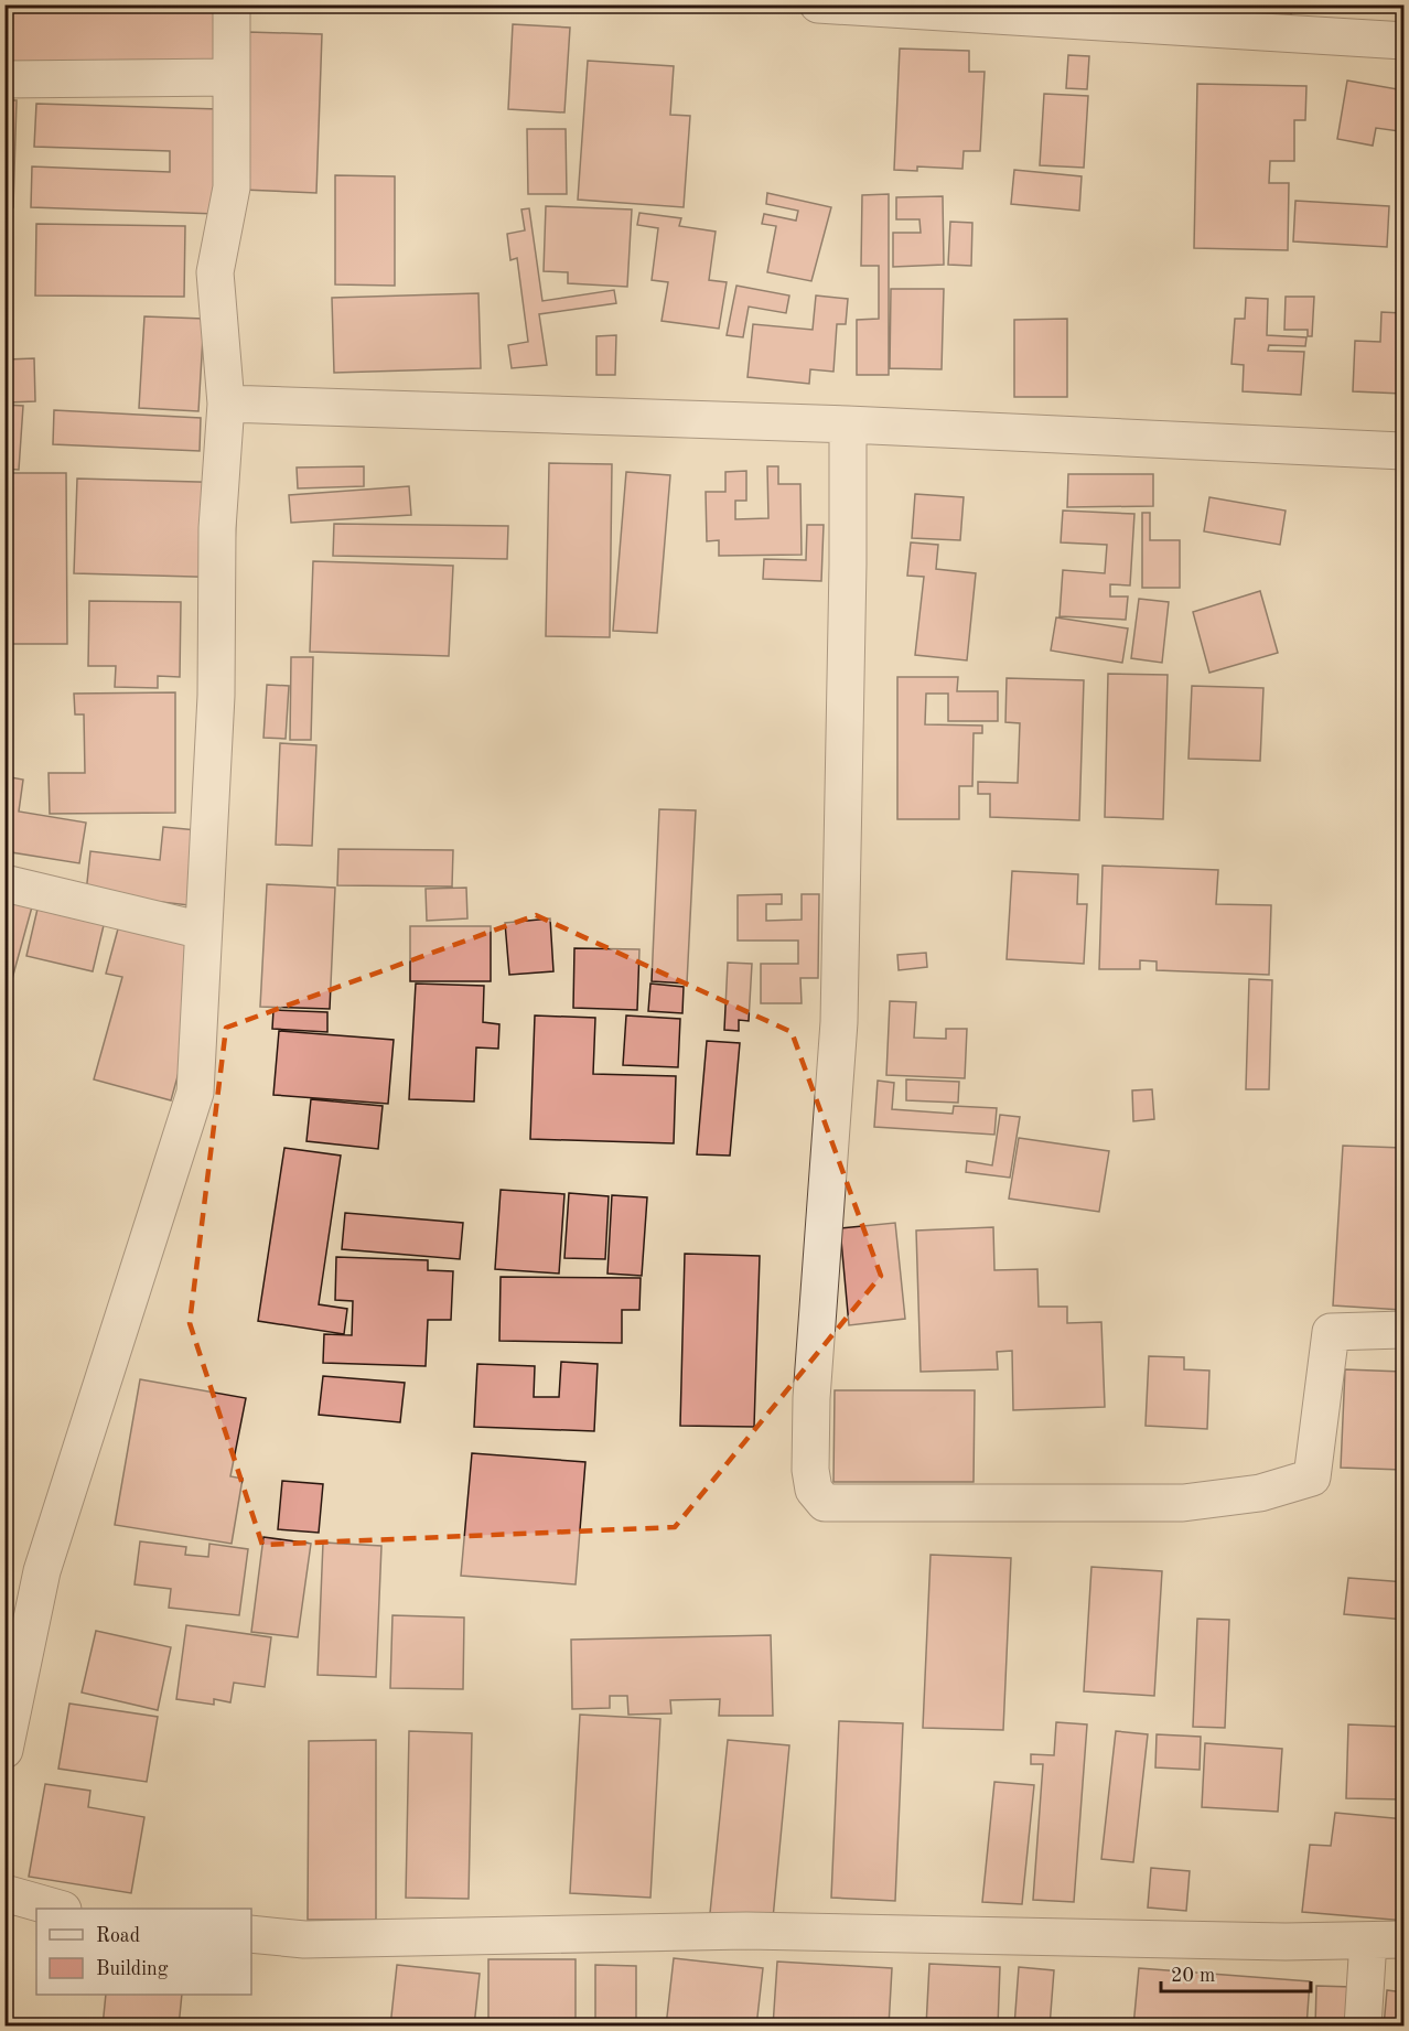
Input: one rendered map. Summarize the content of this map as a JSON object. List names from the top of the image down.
{
  "legend": ["Road", "Building"],
  "scale_bar": "20 m"
}
